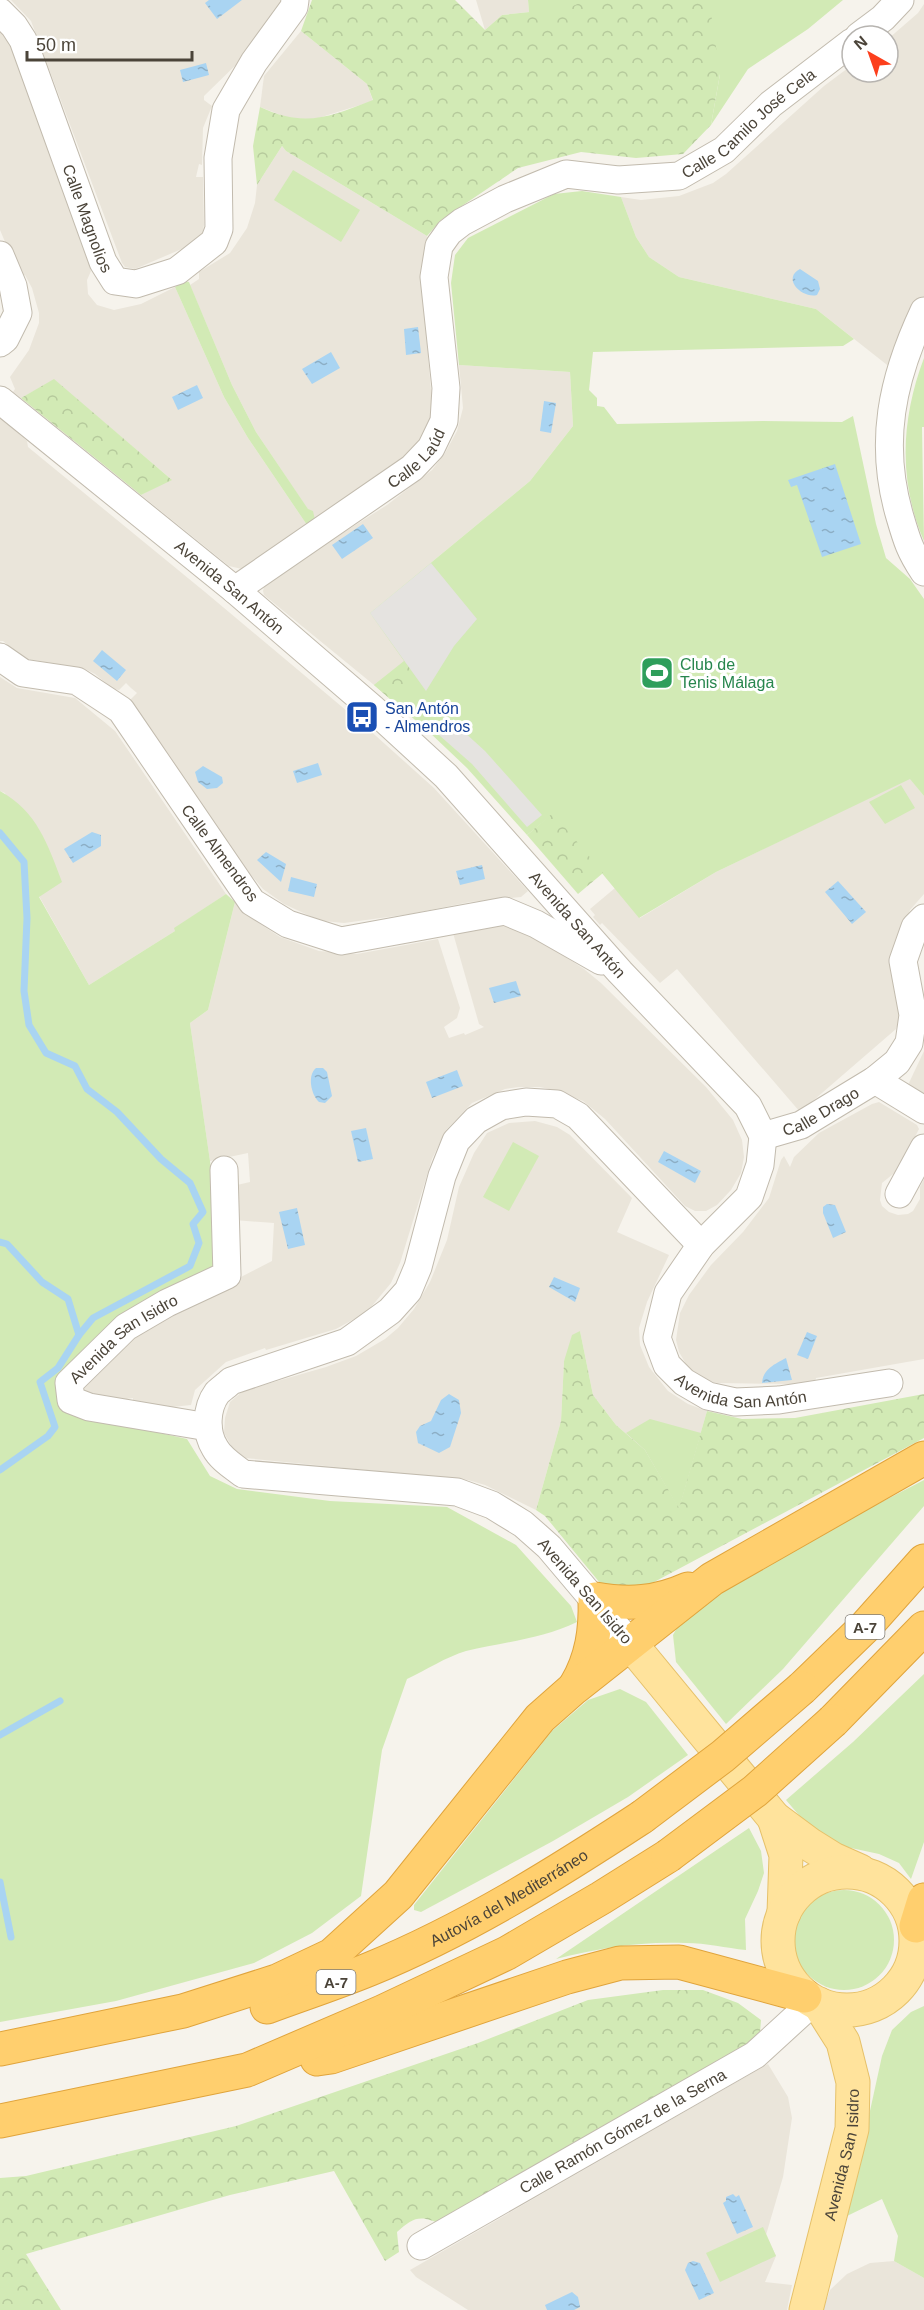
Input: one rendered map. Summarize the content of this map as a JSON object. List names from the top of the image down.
{
  "streets": {
    "highway": ["A-7", "Autovía del Mediterráneo"],
    "main road": ["Avenida San Isidro"],
    "street": [
      "Calle Camilo José Cela",
      "Calle Magnolios",
      "Calle Laúd",
      "Avenida San Antón",
      "Calle Almendros",
      "Calle Drago",
      "Calle Ramón Gómez de la Serna"
    ]
  },
  "crossings": [
    ["Calle Camilo José Cela", "Calle Laúd"],
    ["Calle Laúd", "Avenida San Antón"],
    ["Avenida San Antón", "Calle Almendros"],
    ["Avenida San Antón", "Calle Drago"],
    ["Avenida San Isidro", "Calle Ramón Gómez de la Serna"]
  ],
  "places": {
    "sports": ["Club de Tenis Málaga"],
    "bus stop": ["San Antón - Almendros"]
  },
  "scale_bar": "50 m",
  "north": "top left"
}
